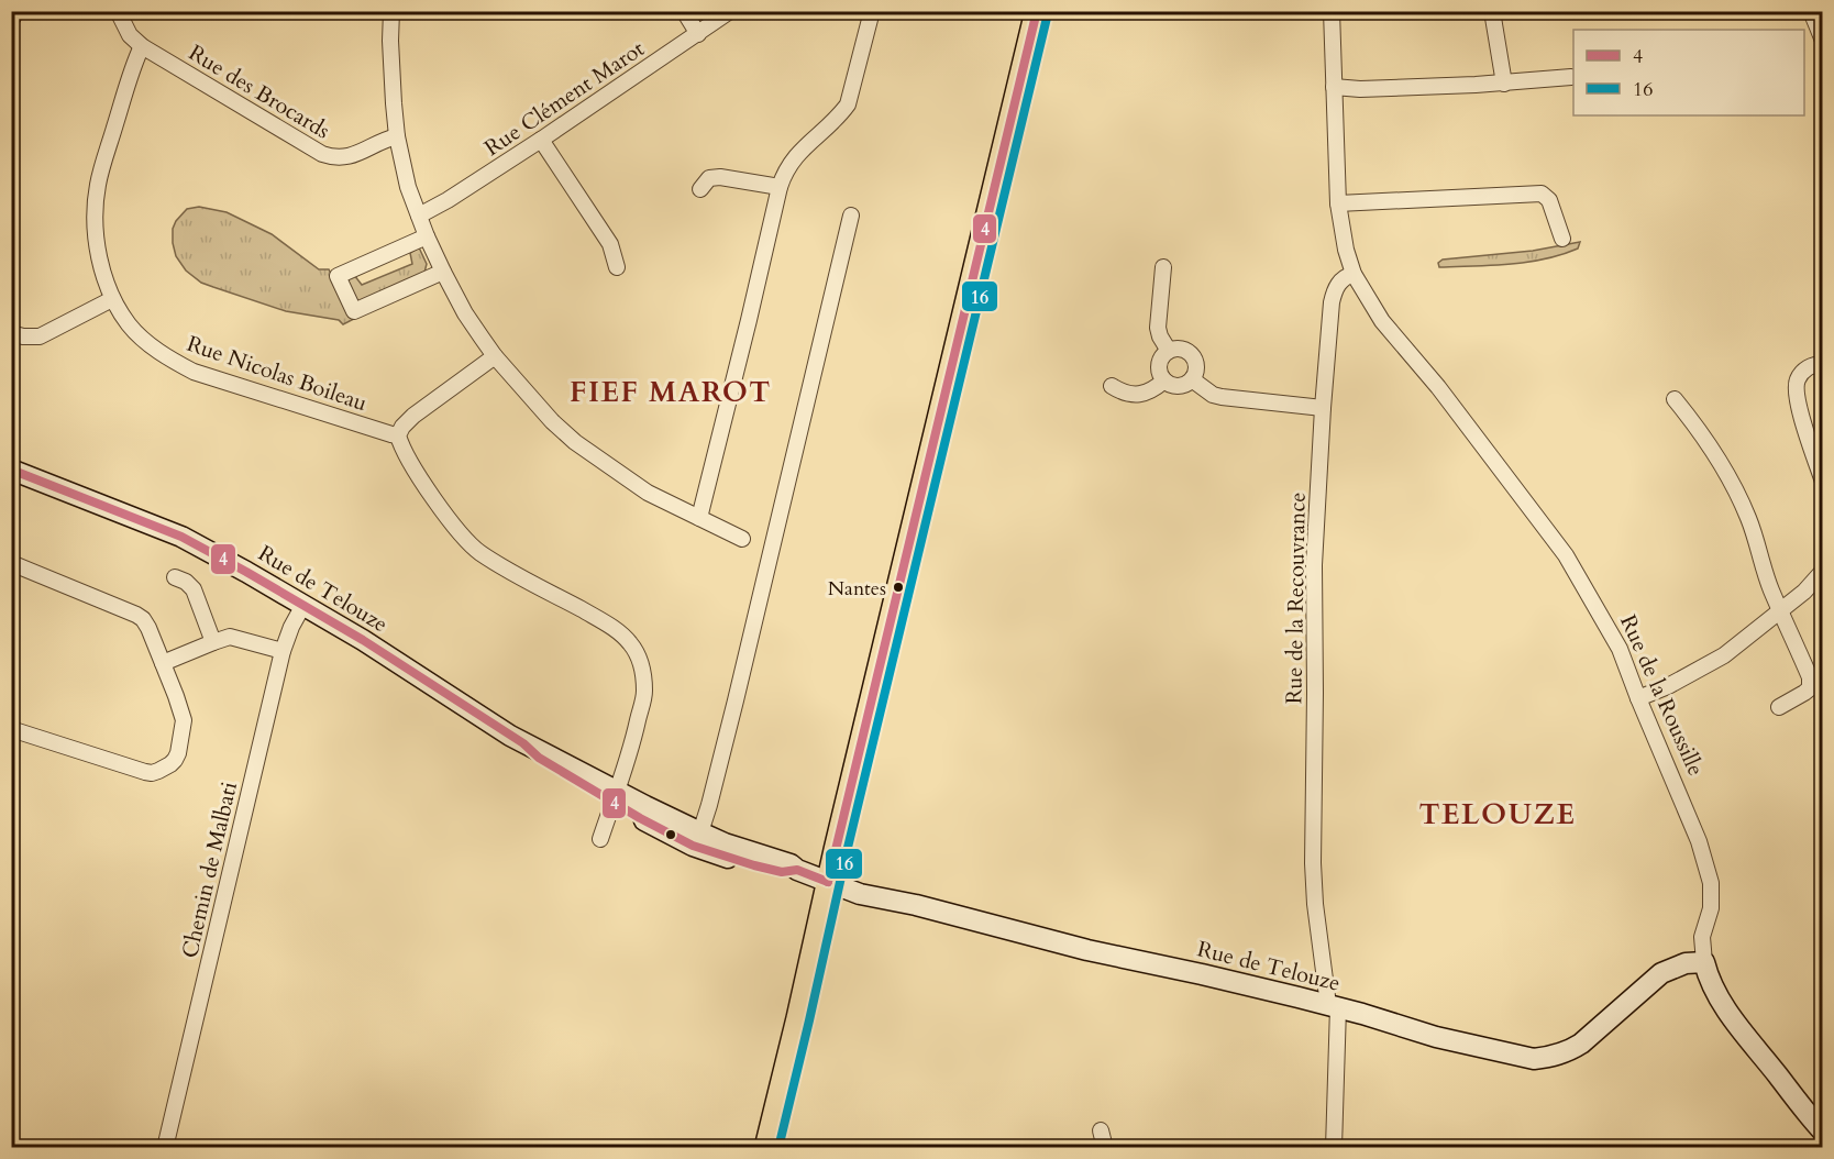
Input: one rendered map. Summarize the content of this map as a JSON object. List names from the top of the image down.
{
  "streets": {
    "street": [
      "Rue des Brocards",
      "Rue Clément Marot",
      "Rue Nicolas Boileau",
      "Rue de Telouze",
      "Rue de la Recouvrance",
      "Rue de la Roussille",
      "Chemin de Malbati"
    ]
  },
  "crossings": [
    ["Rue des Brocards", "Rue Nicolas Boileau"],
    ["Rue de Telouze", "Rue de la Recouvrance"],
    ["Rue de Telouze", "Rue de la Roussille"],
    ["Rue de Telouze", "Chemin de Malbati"],
    ["Rue de la Recouvrance", "Rue de la Roussille"]
  ],
  "districts": ["FIEF MAROT", "TELOUZE"],
  "places": ["Nantes"],
  "lines": ["transit line 4", "transit line 16"],
  "legend": ["4", "16"]
}
